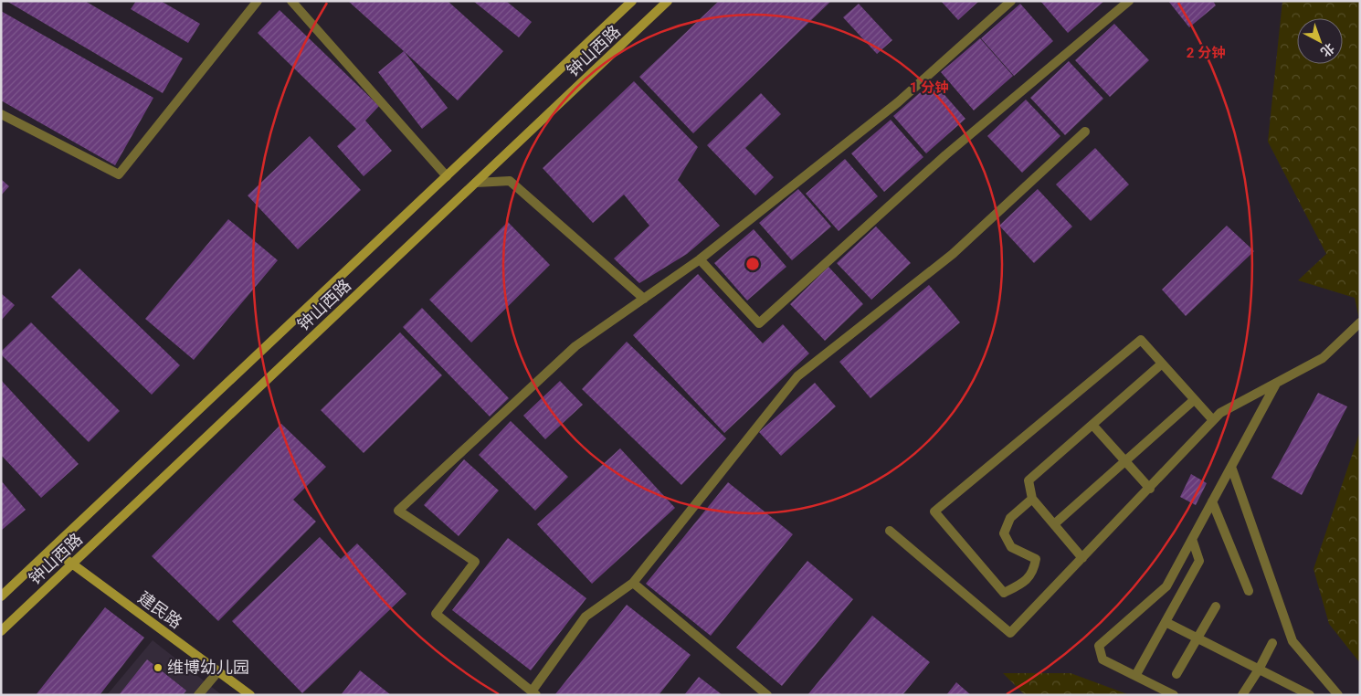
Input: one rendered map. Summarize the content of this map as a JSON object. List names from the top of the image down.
{
  "streets": {
    "main road": ["钟山西路", "建民路"]
  },
  "crossings": [
    ["钟山西路", "建民路"]
  ],
  "places": ["维博幼儿园"],
  "north": "bottom right",
  "rings": ["2 分钟", "1 分钟"]
}
